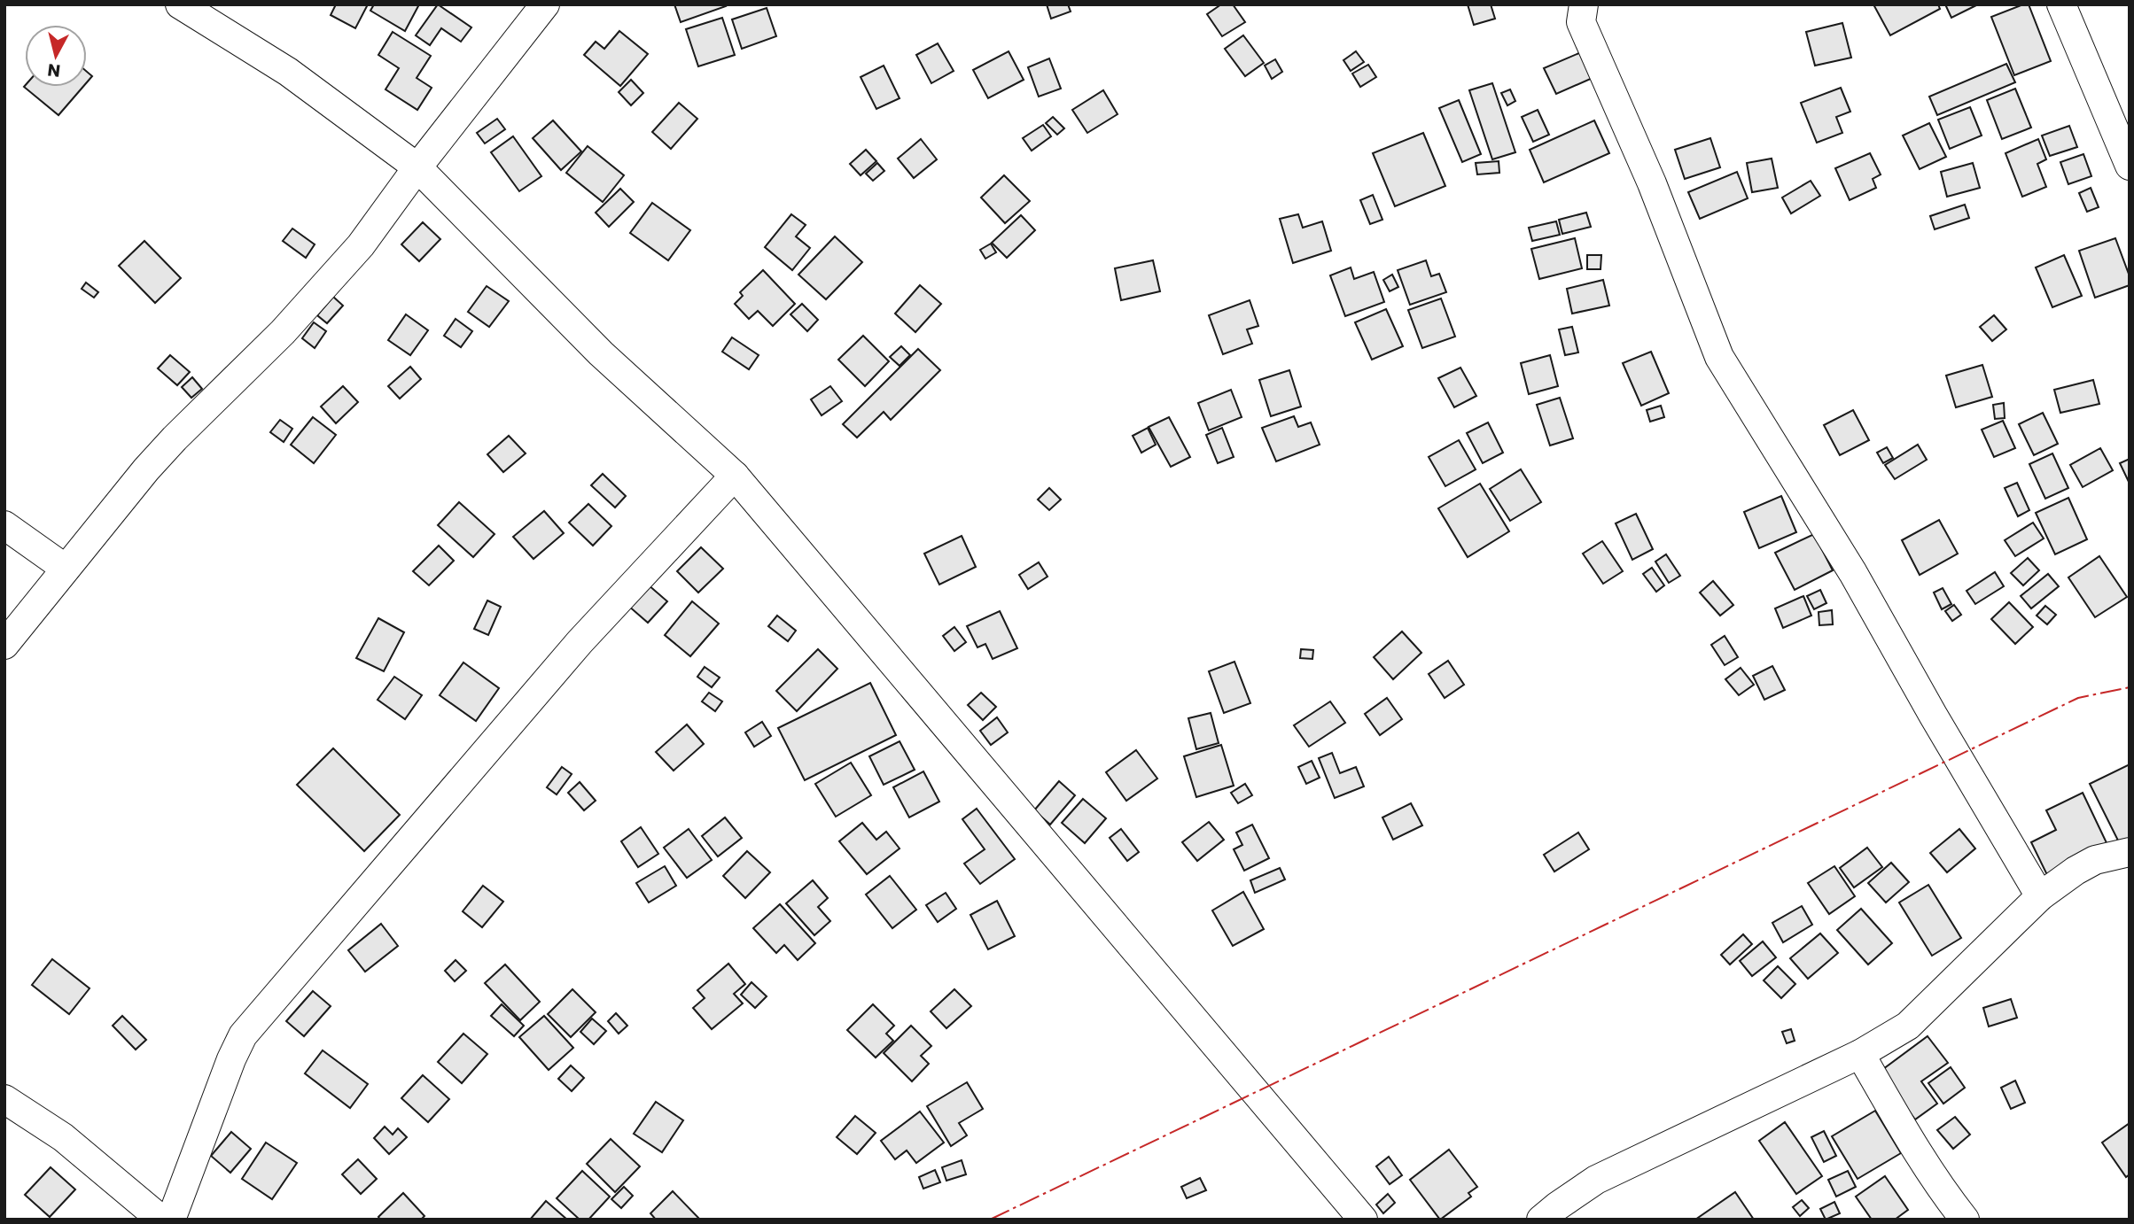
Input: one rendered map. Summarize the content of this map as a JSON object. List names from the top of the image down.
{
  "north": "bottom"
}
